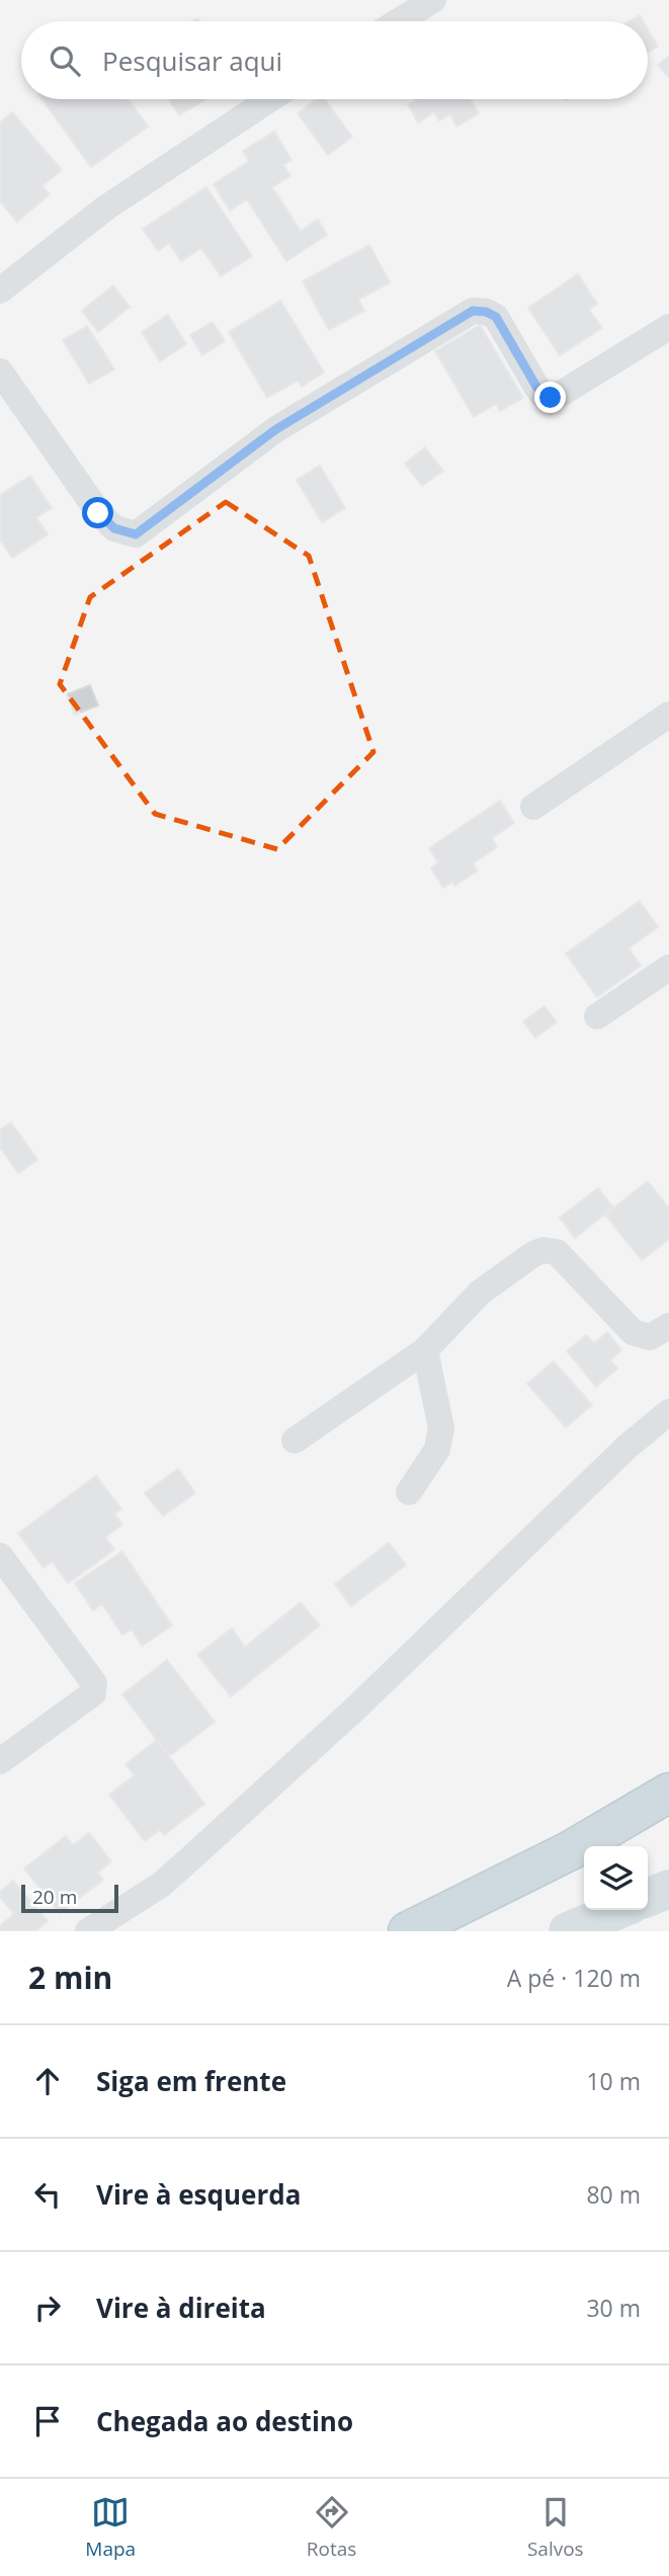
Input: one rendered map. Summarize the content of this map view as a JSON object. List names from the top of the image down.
{
  "scale_bar": "20 m",
  "page": {
    "search": "Pesquisar aqui",
    "scale": "20 m",
    "heading": ["2 min", "A pé · 120 m"],
    "list": [
      ["Siga em frente", "10 m"],
      ["Vire à esquerda", "80 m"],
      ["Vire à direita", "30 m"],
      "Chegada ao destino"
    ],
    "nav": ["Mapa", "Rotas", "Salvos"]
  }
}
